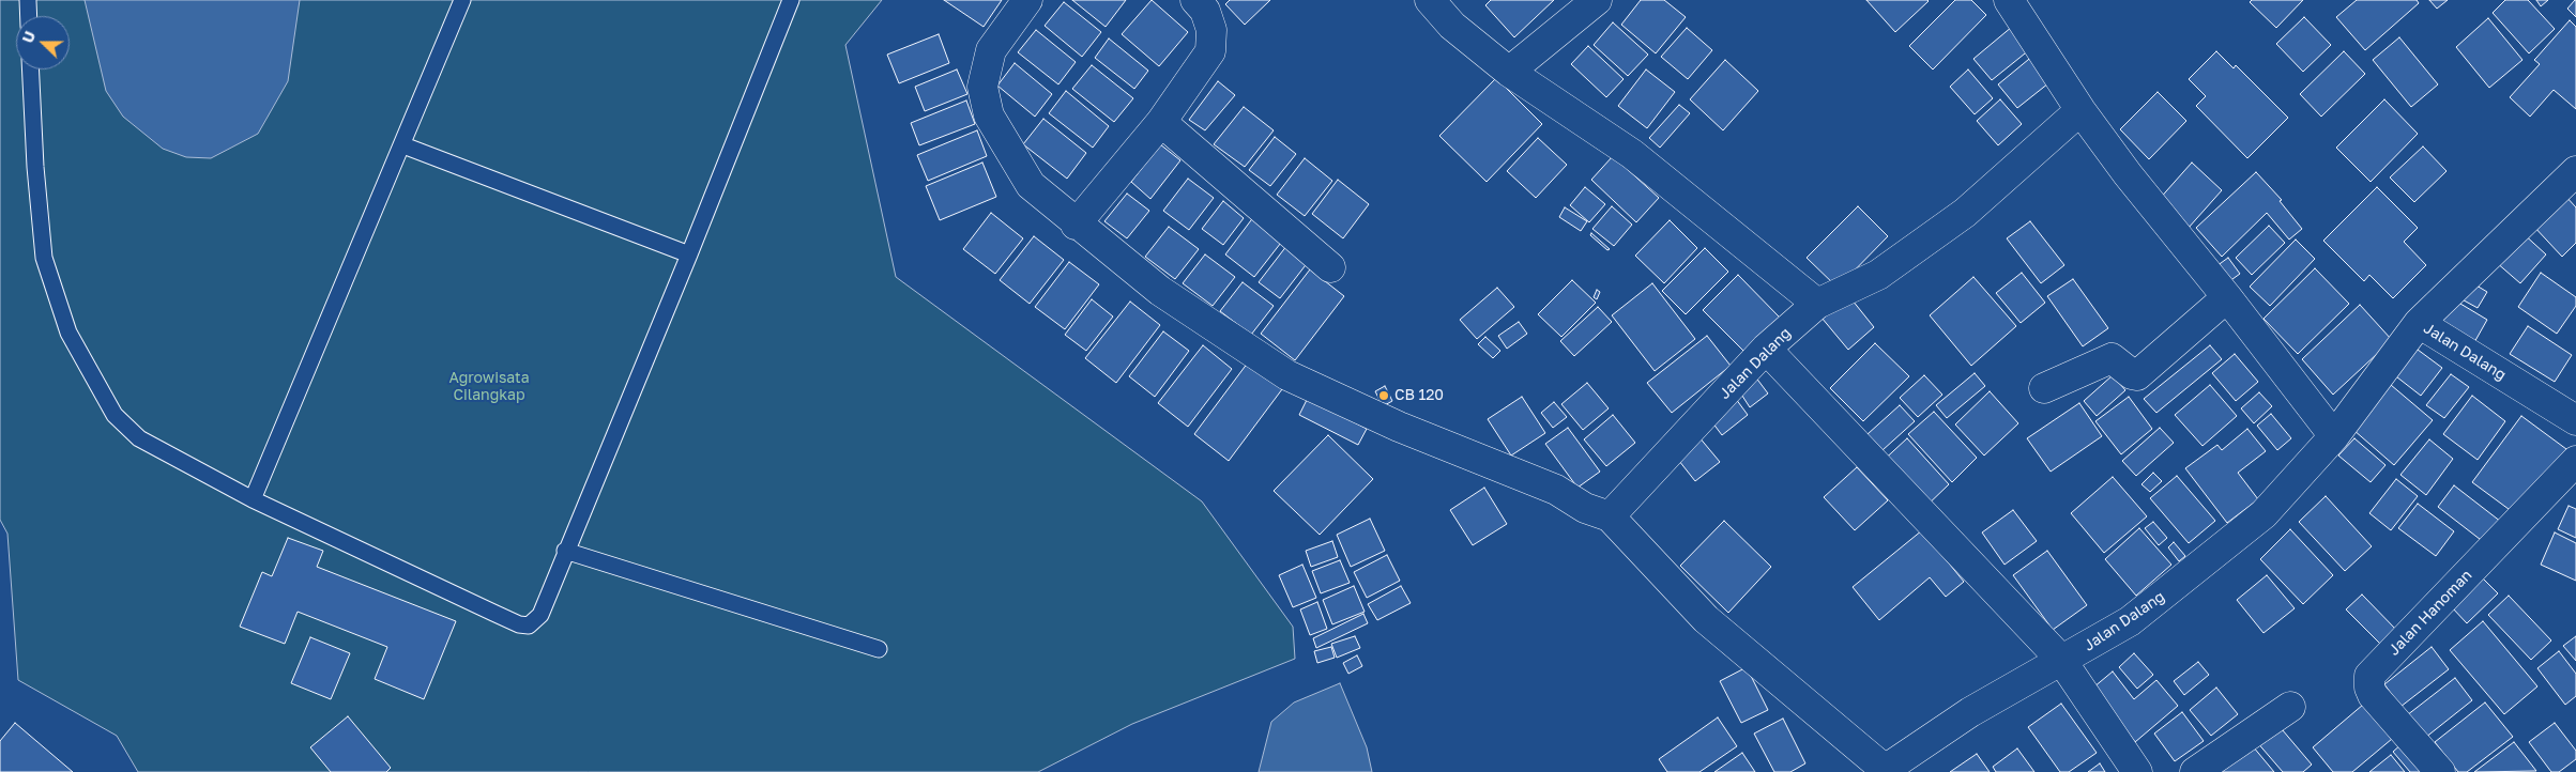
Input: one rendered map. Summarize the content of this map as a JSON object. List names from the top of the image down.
{
  "streets": {
    "street": ["Jalan Dalang", "Jalan Hanoman"]
  },
  "parks": ["Agrowisata Cilangkap"],
  "places": ["CB 120"],
  "north": "left"
}
